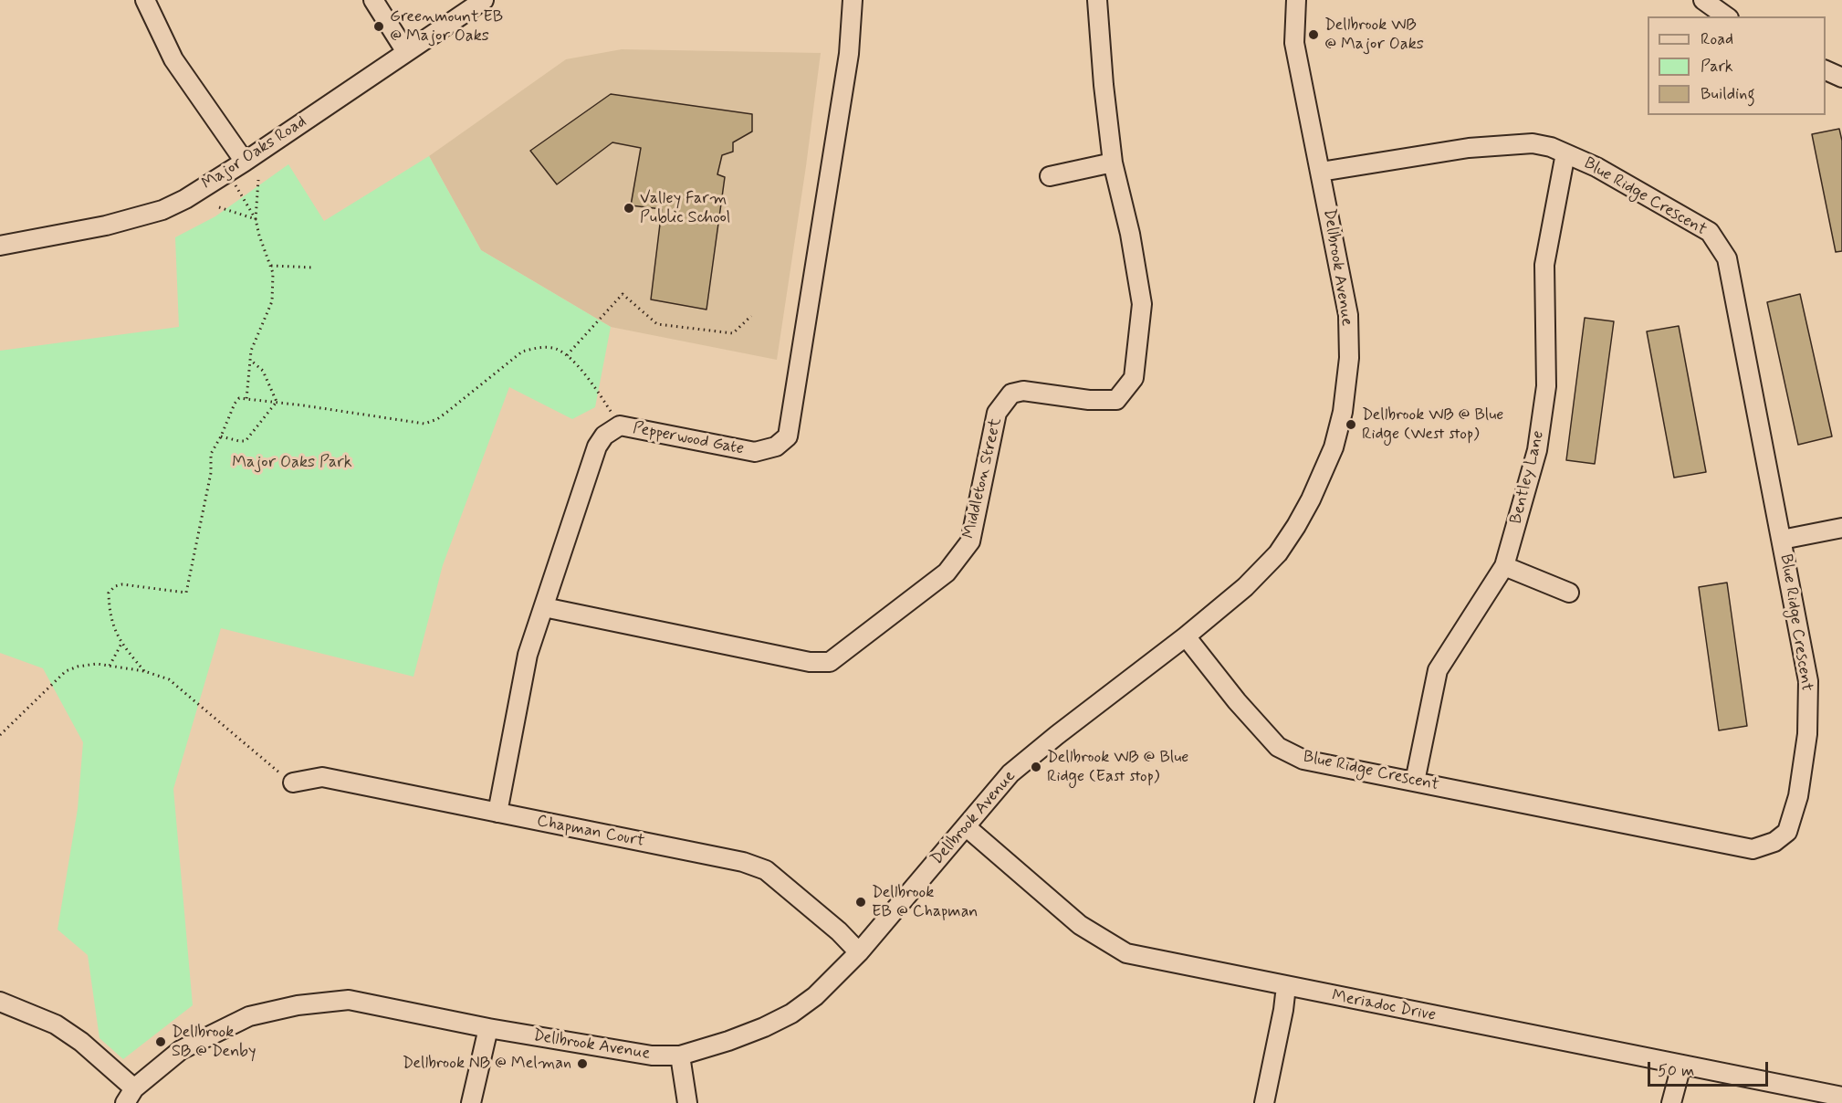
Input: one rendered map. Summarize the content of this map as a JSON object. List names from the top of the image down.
{
  "streets": {
    "street": [
      "Major Oaks Road",
      "Blue Ridge Crescent",
      "Dellbrook Avenue",
      "Pepperwood Gate",
      "Bentley Lane",
      "Middleton Street",
      "Chapman Court",
      "Meriadoc Drive"
    ]
  },
  "crossings": [
    ["Blue Ridge Crescent", "Dellbrook Avenue"],
    ["Blue Ridge Crescent", "Bentley Lane"],
    ["Dellbrook Avenue", "Chapman Court"],
    ["Dellbrook Avenue", "Meriadoc Drive"],
    ["Pepperwood Gate", "Middleton Street"],
    ["Pepperwood Gate", "Chapman Court"]
  ],
  "parks": ["Major Oaks Park"],
  "places": [
    "Greenmount EB @ Major Oaks",
    "Dellbrook WB @ Major Oaks",
    "Valley Farm Public School",
    "Dellbrook WB @ Blue Ridge (West stop)",
    "Dellbrook WB @ Blue Ridge (East stop)",
    "Dellbrook EB @ Chapman",
    "Dellbrook SB @ Denby",
    "Dellbrook NB @ Melman"
  ],
  "legend": ["Road", "Park", "Building"],
  "scale_bar": "50 m"
}
